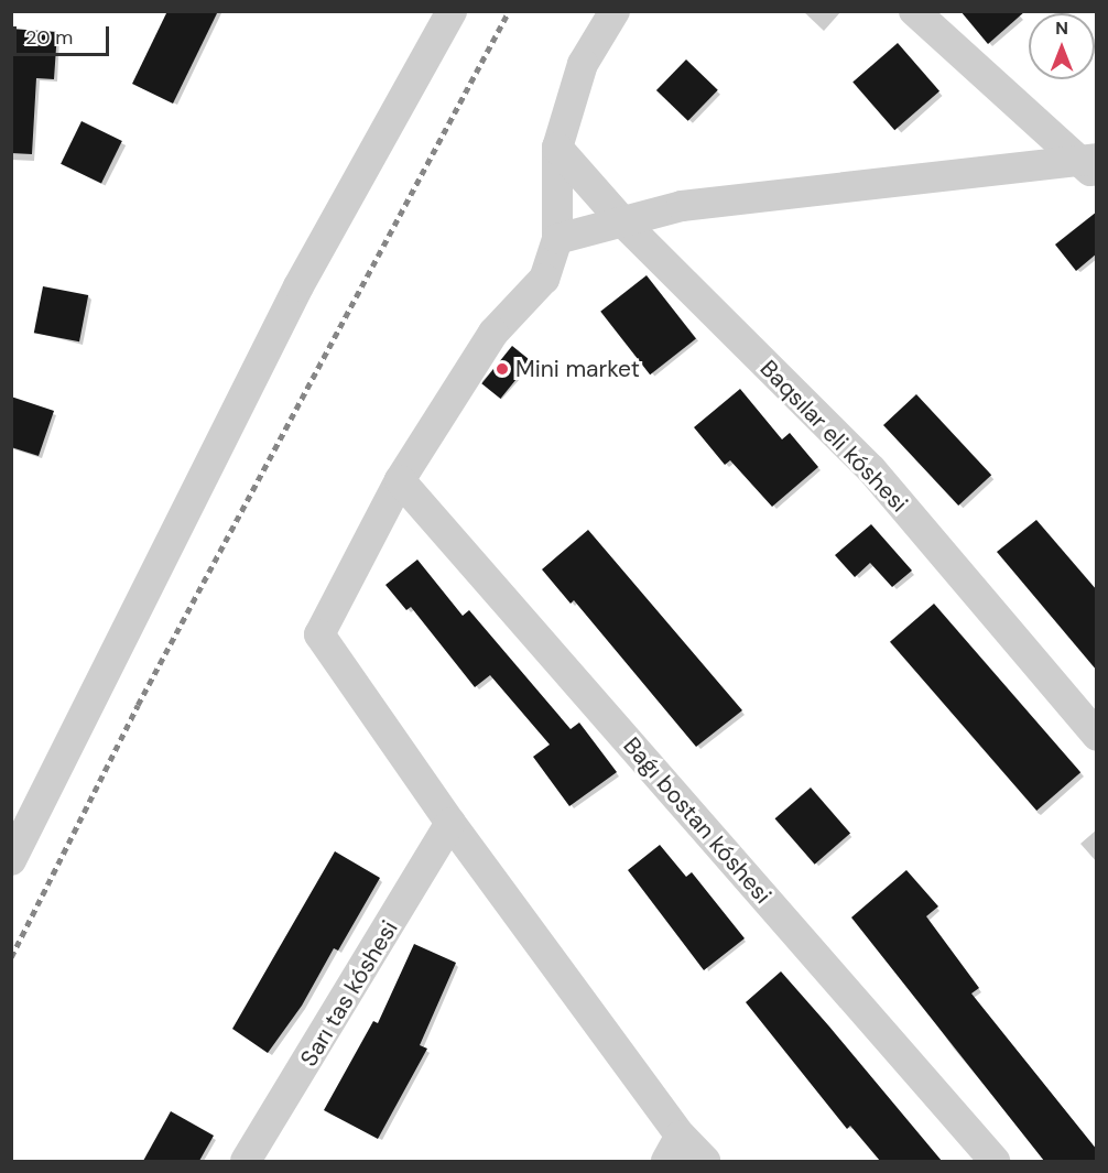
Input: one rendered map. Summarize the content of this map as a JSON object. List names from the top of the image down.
{
  "streets": {
    "street": ["Baqsılar eli kóshesi", "Baǵı bostan kóshesi", "Sarı tas kóshesi"]
  },
  "places": ["Mini market"],
  "scale_bar": "20 m",
  "north": "top"
}
